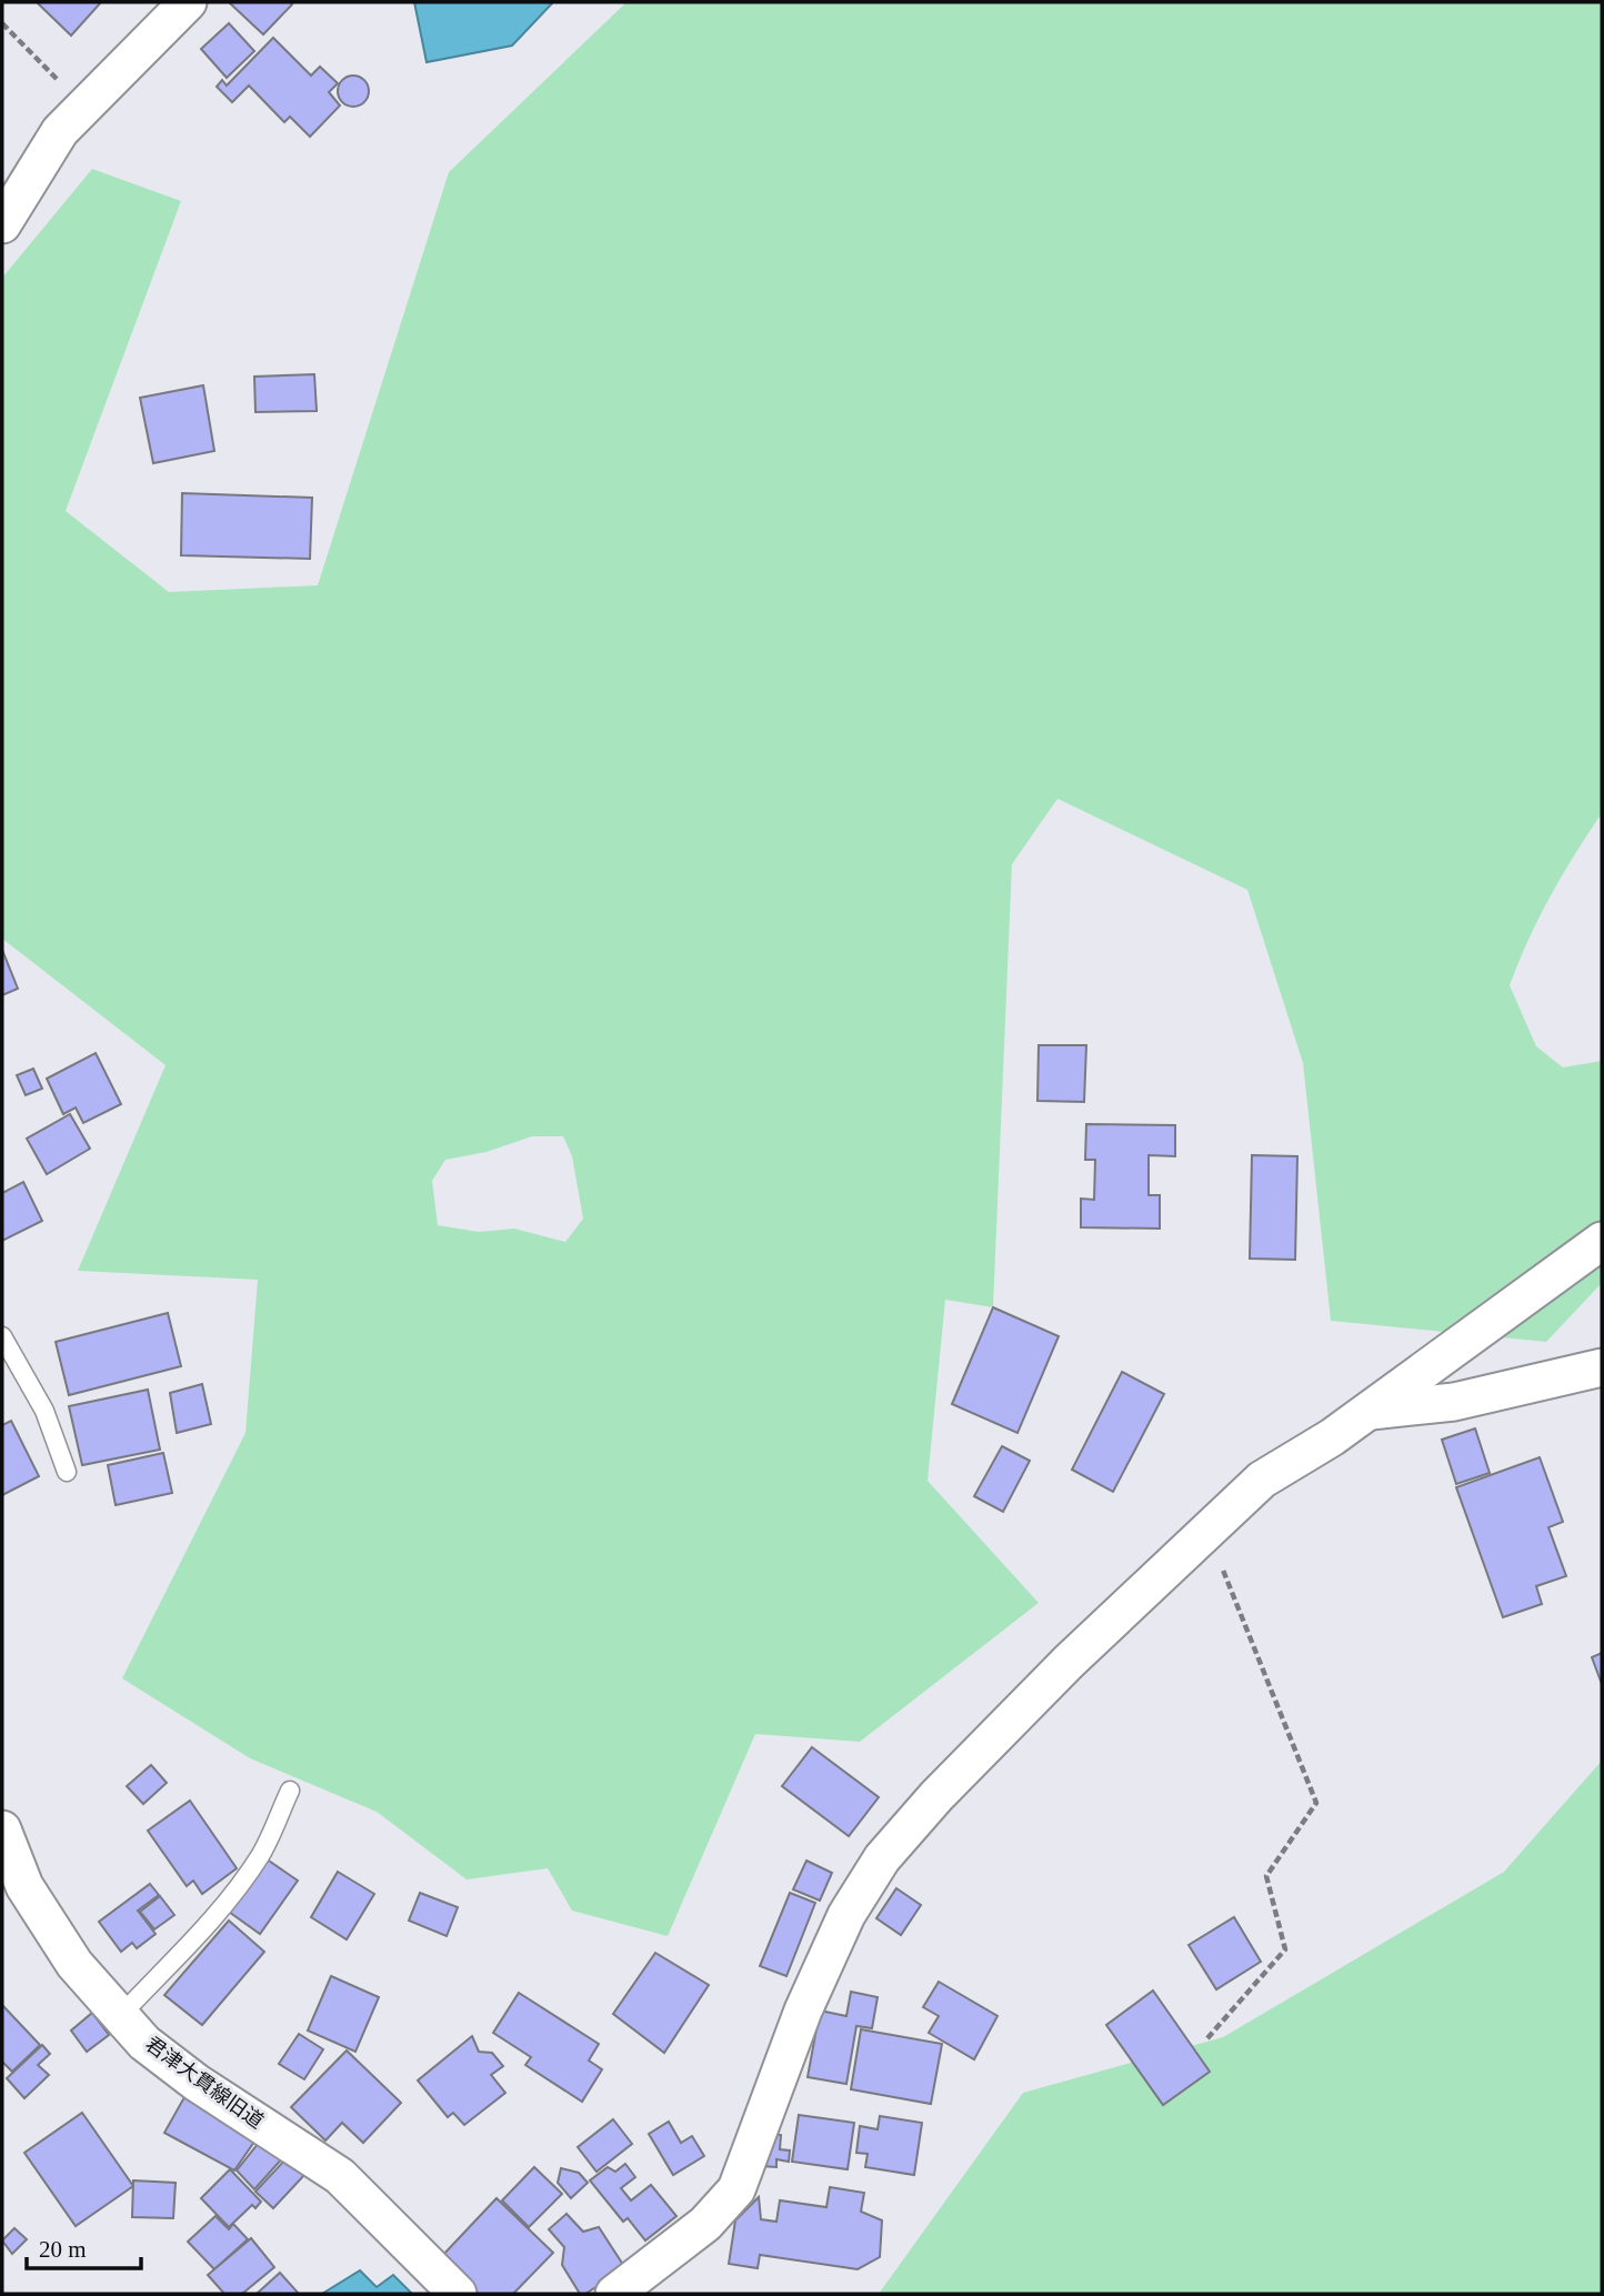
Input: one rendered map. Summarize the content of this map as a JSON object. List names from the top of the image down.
{
  "streets": {
    "street": ["君津大貫線旧道"]
  },
  "scale_bar": "20 m"
}
